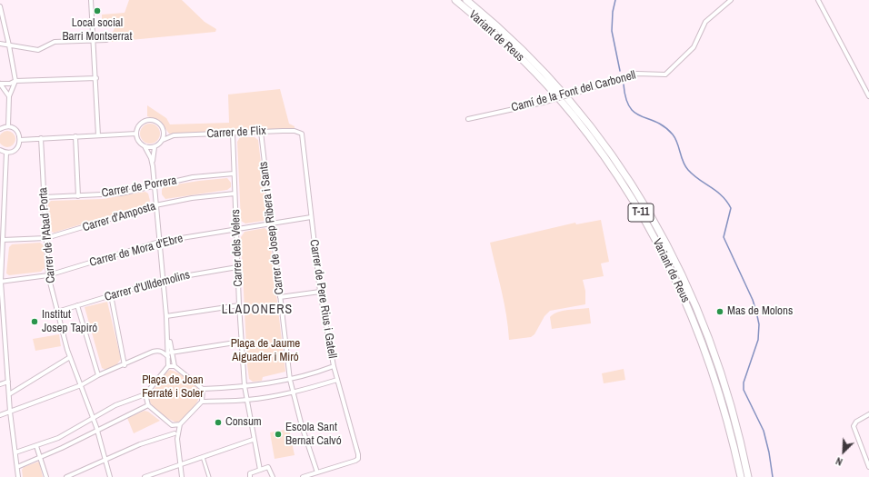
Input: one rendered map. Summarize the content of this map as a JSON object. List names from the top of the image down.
{
  "streets": {
    "highway": ["Variant de Reus", "T-11"],
    "street": [
      "Camí de la Font del Carbonell",
      "Carrer de Flix",
      "Carrer de Porrera",
      "Carrer d'Amposta",
      "Carrer de Josep Ribera i Sants",
      "Carrer de l'Abad Porta",
      "Carrer dels Velers",
      "Carrer de Mora d'Ebre",
      "Carrer d'Ulldemolins",
      "Carrer de Pere Rius i Gatell"
    ]
  },
  "crossings": [
    ["Carrer de Flix", "Carrer de Josep Ribera i Sants"],
    ["Carrer de Flix", "Carrer dels Velers"],
    ["Carrer de Flix", "Carrer de Pere Rius i Gatell"],
    ["Carrer de Porrera", "Carrer de l'Abad Porta"],
    ["Carrer de Porrera", "Carrer dels Velers"],
    ["Carrer d'Amposta", "Carrer de l'Abad Porta"],
    ["Carrer d'Amposta", "Carrer dels Velers"],
    ["Carrer de Josep Ribera i Sants", "Carrer de Mora d'Ebre"],
    ["Carrer de Josep Ribera i Sants", "Carrer de Pere Rius i Gatell"],
    ["Carrer de l'Abad Porta", "Carrer de Mora d'Ebre"],
    ["Carrer de l'Abad Porta", "Carrer d'Ulldemolins"],
    ["Carrer dels Velers", "Carrer de Mora d'Ebre"],
    ["Carrer dels Velers", "Carrer d'Ulldemolins"],
    ["Carrer de Mora d'Ebre", "Carrer de Pere Rius i Gatell"]
  ],
  "districts": ["LLADONERS"],
  "parks": ["Plaça de Jaume Aiguader i Miró", "Plaça de Joan Ferraté i Soler"],
  "places": [
    "Local social Barri Montserrat",
    "Mas de Molons",
    "Institut Josep Tapiró",
    "Consum",
    "Escola Sant Bernat Calvó"
  ],
  "north": "bottom left"
}
